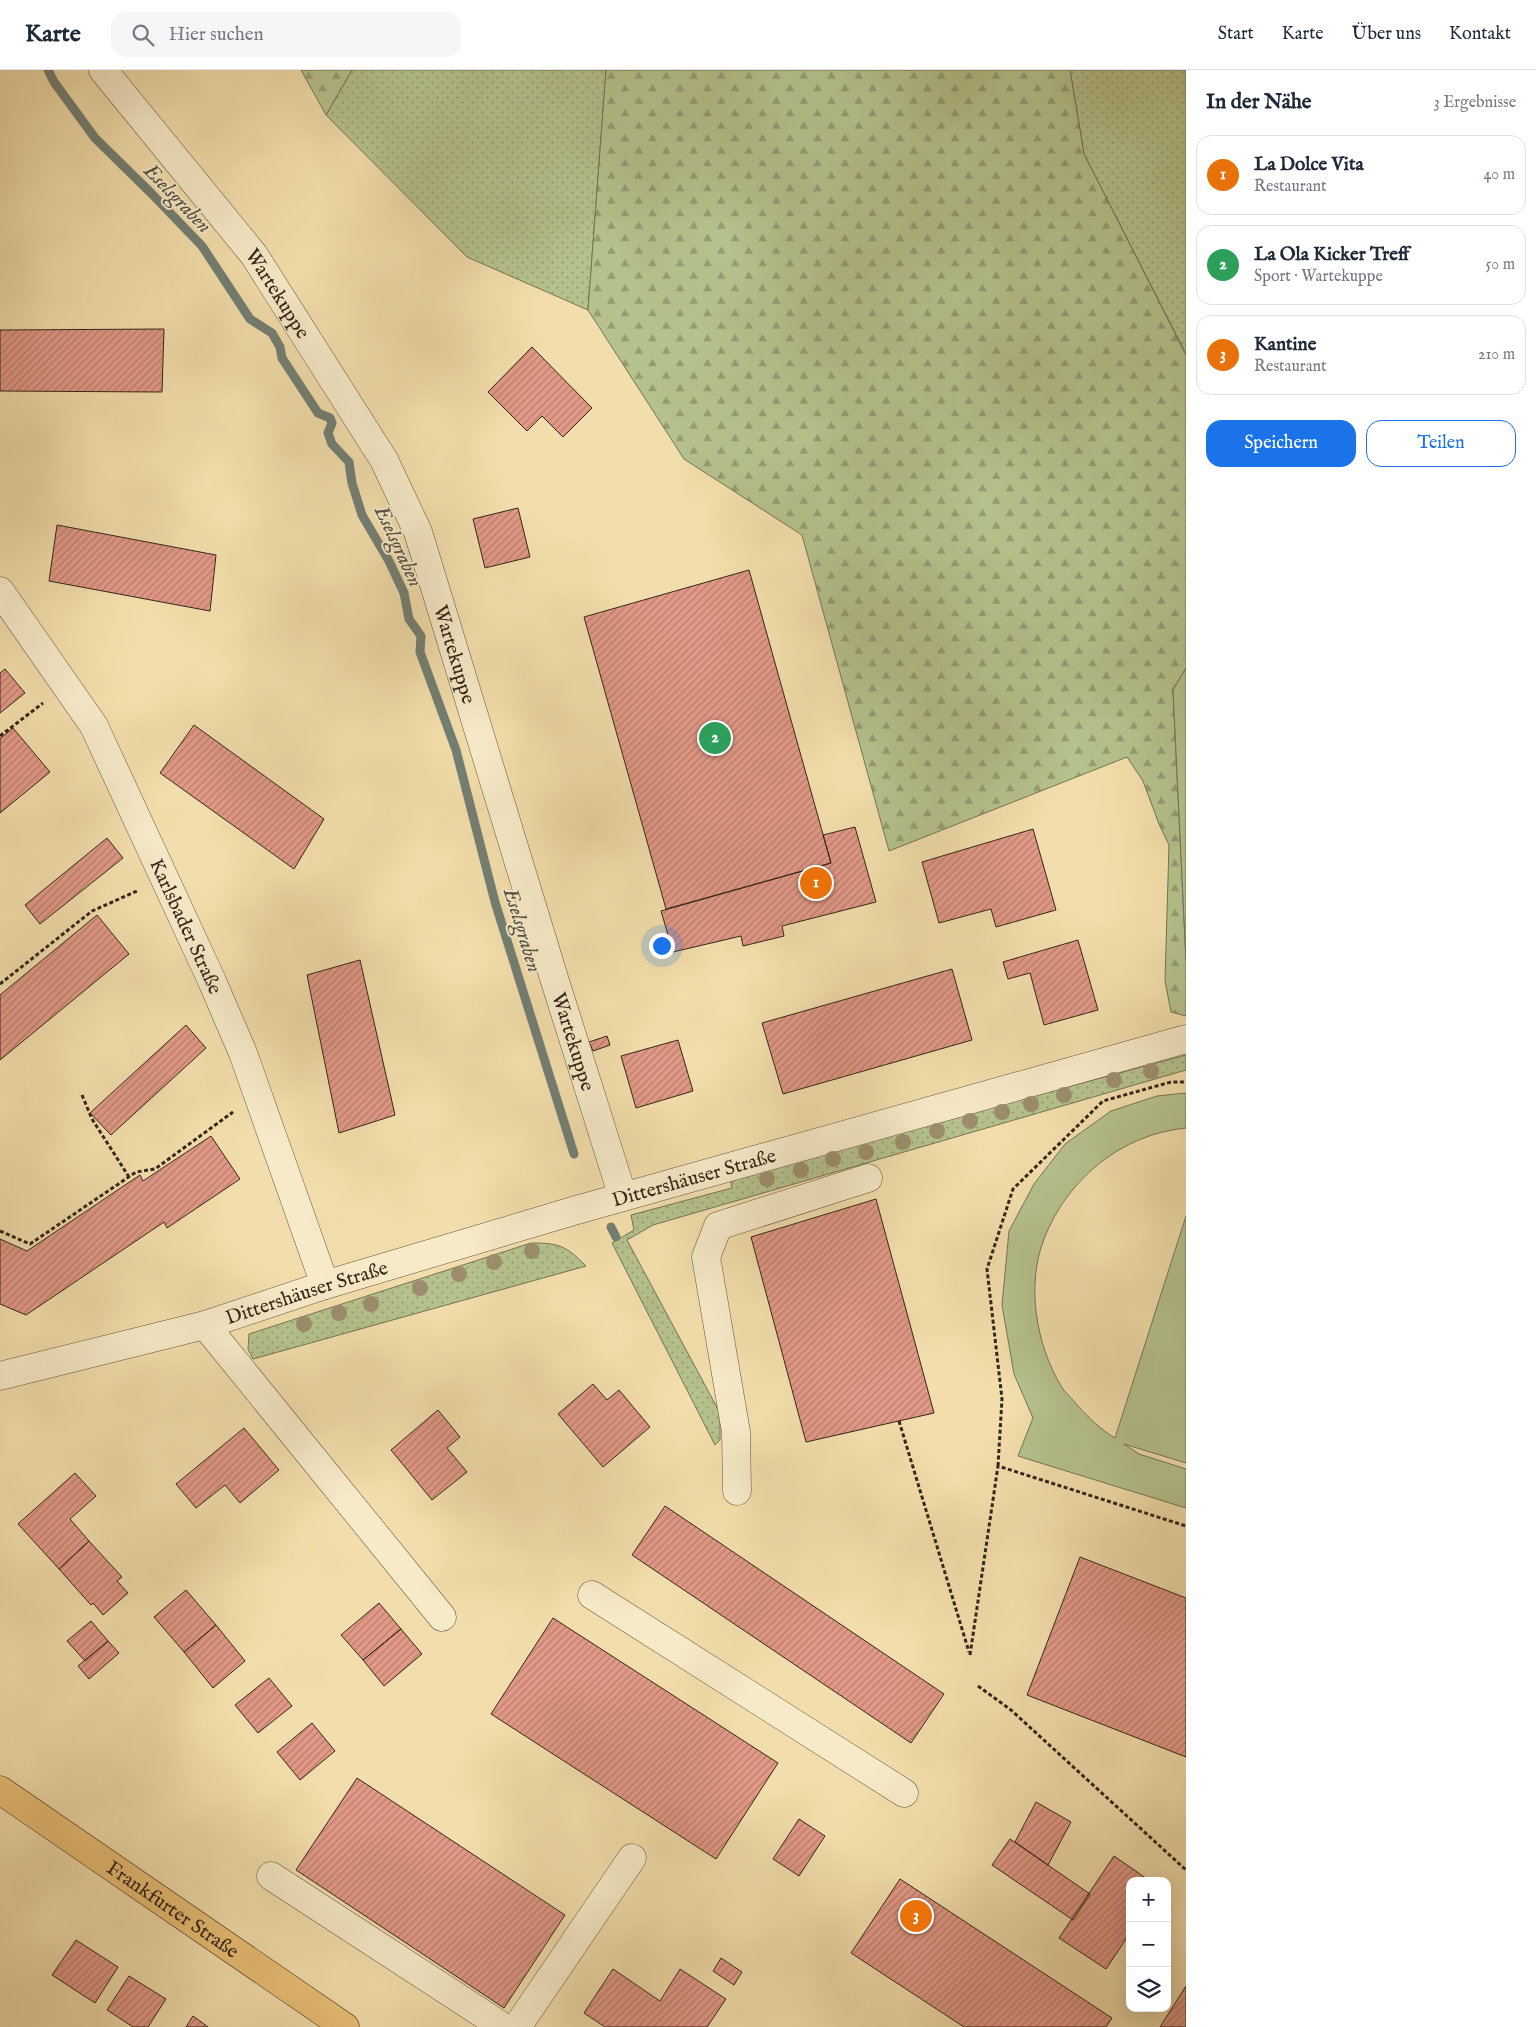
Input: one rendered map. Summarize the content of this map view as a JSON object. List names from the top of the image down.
{
  "streets": {
    "main road": ["Frankfurter Straße"],
    "street": ["Wartekuppe", "Karlsbader Straße", "Dittershäuser Straße"]
  },
  "crossings": [
    ["Wartekuppe", "Dittershäuser Straße"],
    ["Karlsbader Straße", "Dittershäuser Straße"]
  ],
  "water": ["Eselsgraben"],
  "page": {
    "header": "Karte",
    "search": "Hier suchen",
    "nav": [
      "Start",
      "Karte",
      "Über uns",
      "Kontakt"
    ],
    "heading": ["In der Nähe", "3 Ergebnisse"],
    "list": [
      {
        "mark": "1",
        "name": "La Dolce Vita",
        "note": "Restaurant",
        "value": "40 m"
      },
      {
        "mark": "2",
        "name": "La Ola Kicker Treff",
        "note": "Sport · Wartekuppe",
        "value": "50 m"
      },
      {
        "mark": "3",
        "name": "Kantine",
        "note": "Restaurant",
        "value": "210 m"
      }
    ],
    "buttons": ["Speichern", "Teilen"],
    "pins": ["2", "1", "3"],
    "map_buttons": ["+", "−"]
  }
}
